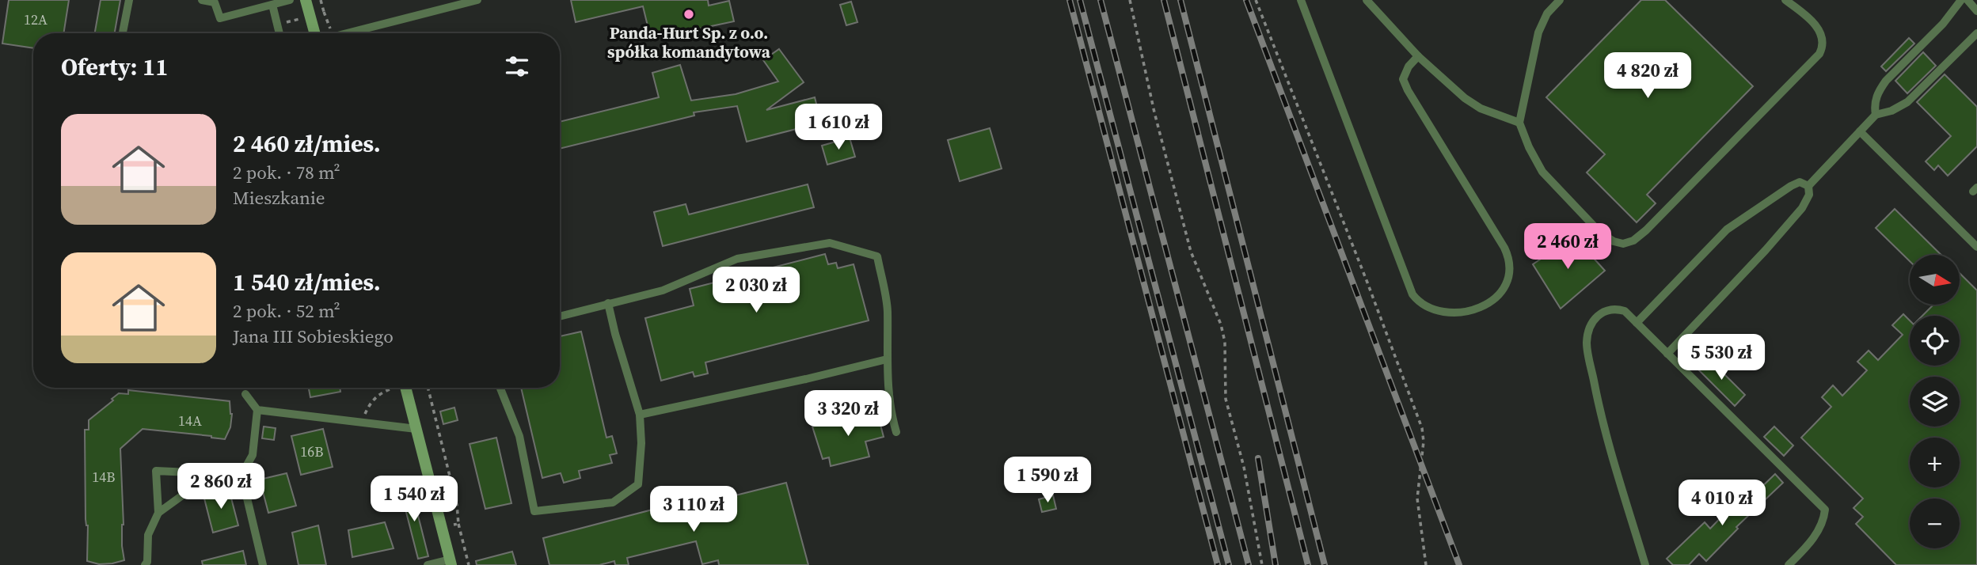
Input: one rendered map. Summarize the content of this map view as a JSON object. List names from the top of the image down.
{
  "places": ["Panda-Hurt Sp. z o.o. spółka komandytowa"],
  "house_numbers": [
    "12A",
    "14A",
    "16B",
    "14B"
  ],
  "north": "right",
  "page": {
    "heading": "Oferty: 11",
    "price": [
      "4 820 zł",
      "1 610 zł",
      "2 460 zł",
      "2 030 zł",
      "5 530 zł",
      "3 320 zł",
      "1 590 zł",
      "2 860 zł",
      "1 540 zł",
      "4 010 zł",
      "3 110 zł"
    ],
    "list": [
      {
        "name": "2 460 zł/mies.",
        "note": "2 pok. · 78 m² · Mieszkanie"
      },
      {
        "name": "1 540 zł/mies.",
        "note": "2 pok. · 52 m² · Jana III Sobieskiego"
      }
    ],
    "map_buttons": ["+", "−"]
  }
}
